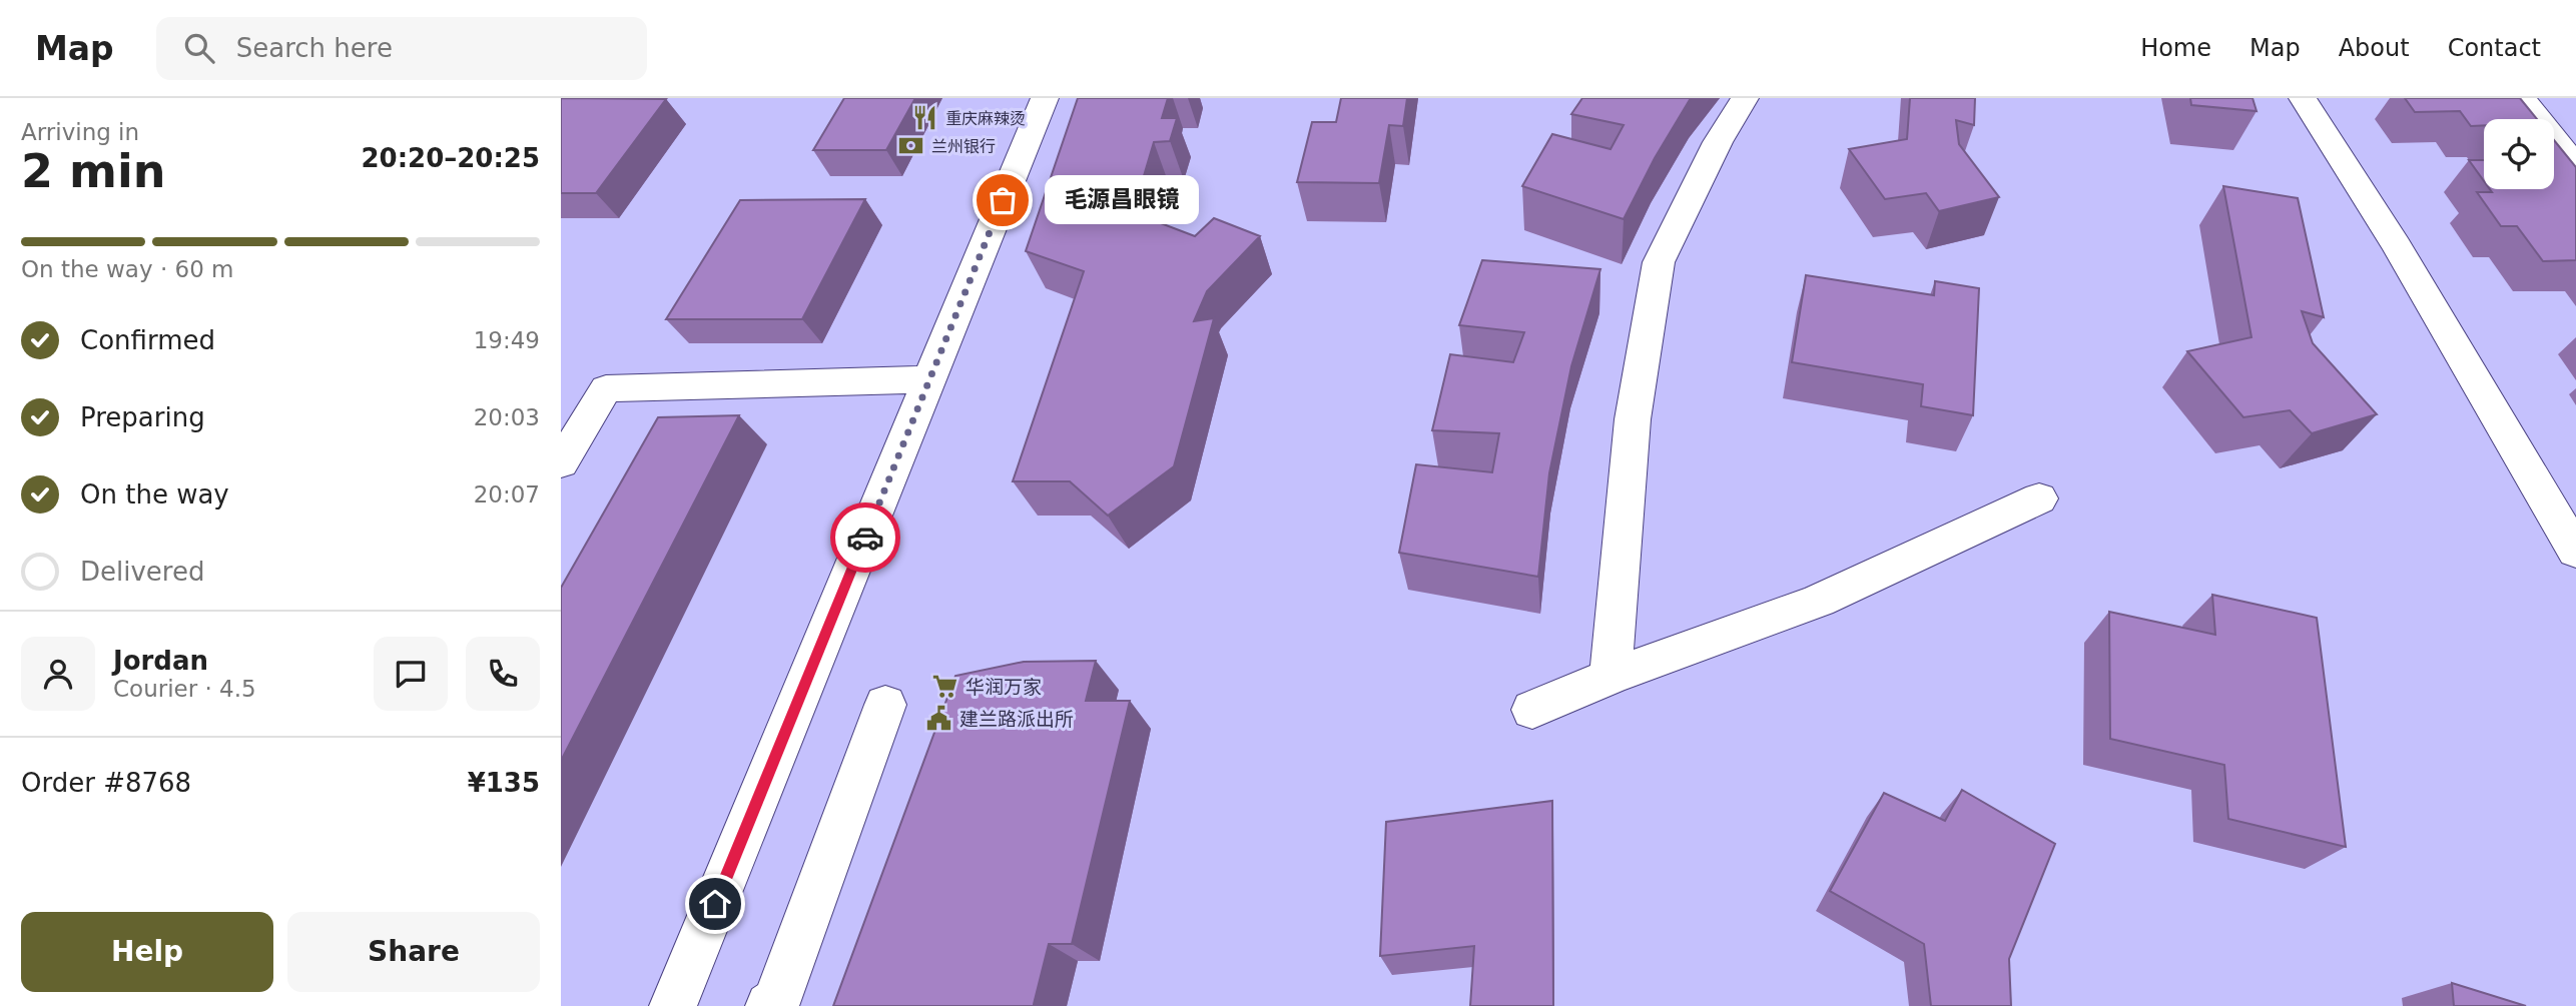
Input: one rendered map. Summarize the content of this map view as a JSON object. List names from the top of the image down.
{
  "places": {
    "restaurant": ["重庆麻辣烫"],
    "bank": ["兰州银行"],
    "other": ["毛源昌眼镜"],
    "supermarket": ["华润万家"],
    "public building": ["建兰路派出所"]
  },
  "page": {
    "header": "Map",
    "search": "Search here",
    "nav": [
      "Home",
      "Map",
      "About",
      "Contact"
    ],
    "heading": ["2 min", "Arriving in", "20:20–20:25"],
    "panel": [
      "Jordan",
      "Courier · 4.5",
      "Order #8768",
      "¥135"
    ],
    "bubble": "毛源昌眼镜",
    "bar": "On the way · 60 m",
    "list": [
      ["Confirmed", "19:49"],
      ["Preparing", "20:03"],
      ["On the way", "20:07"],
      "Delivered"
    ],
    "buttons": ["Help", "Share"]
  }
}
